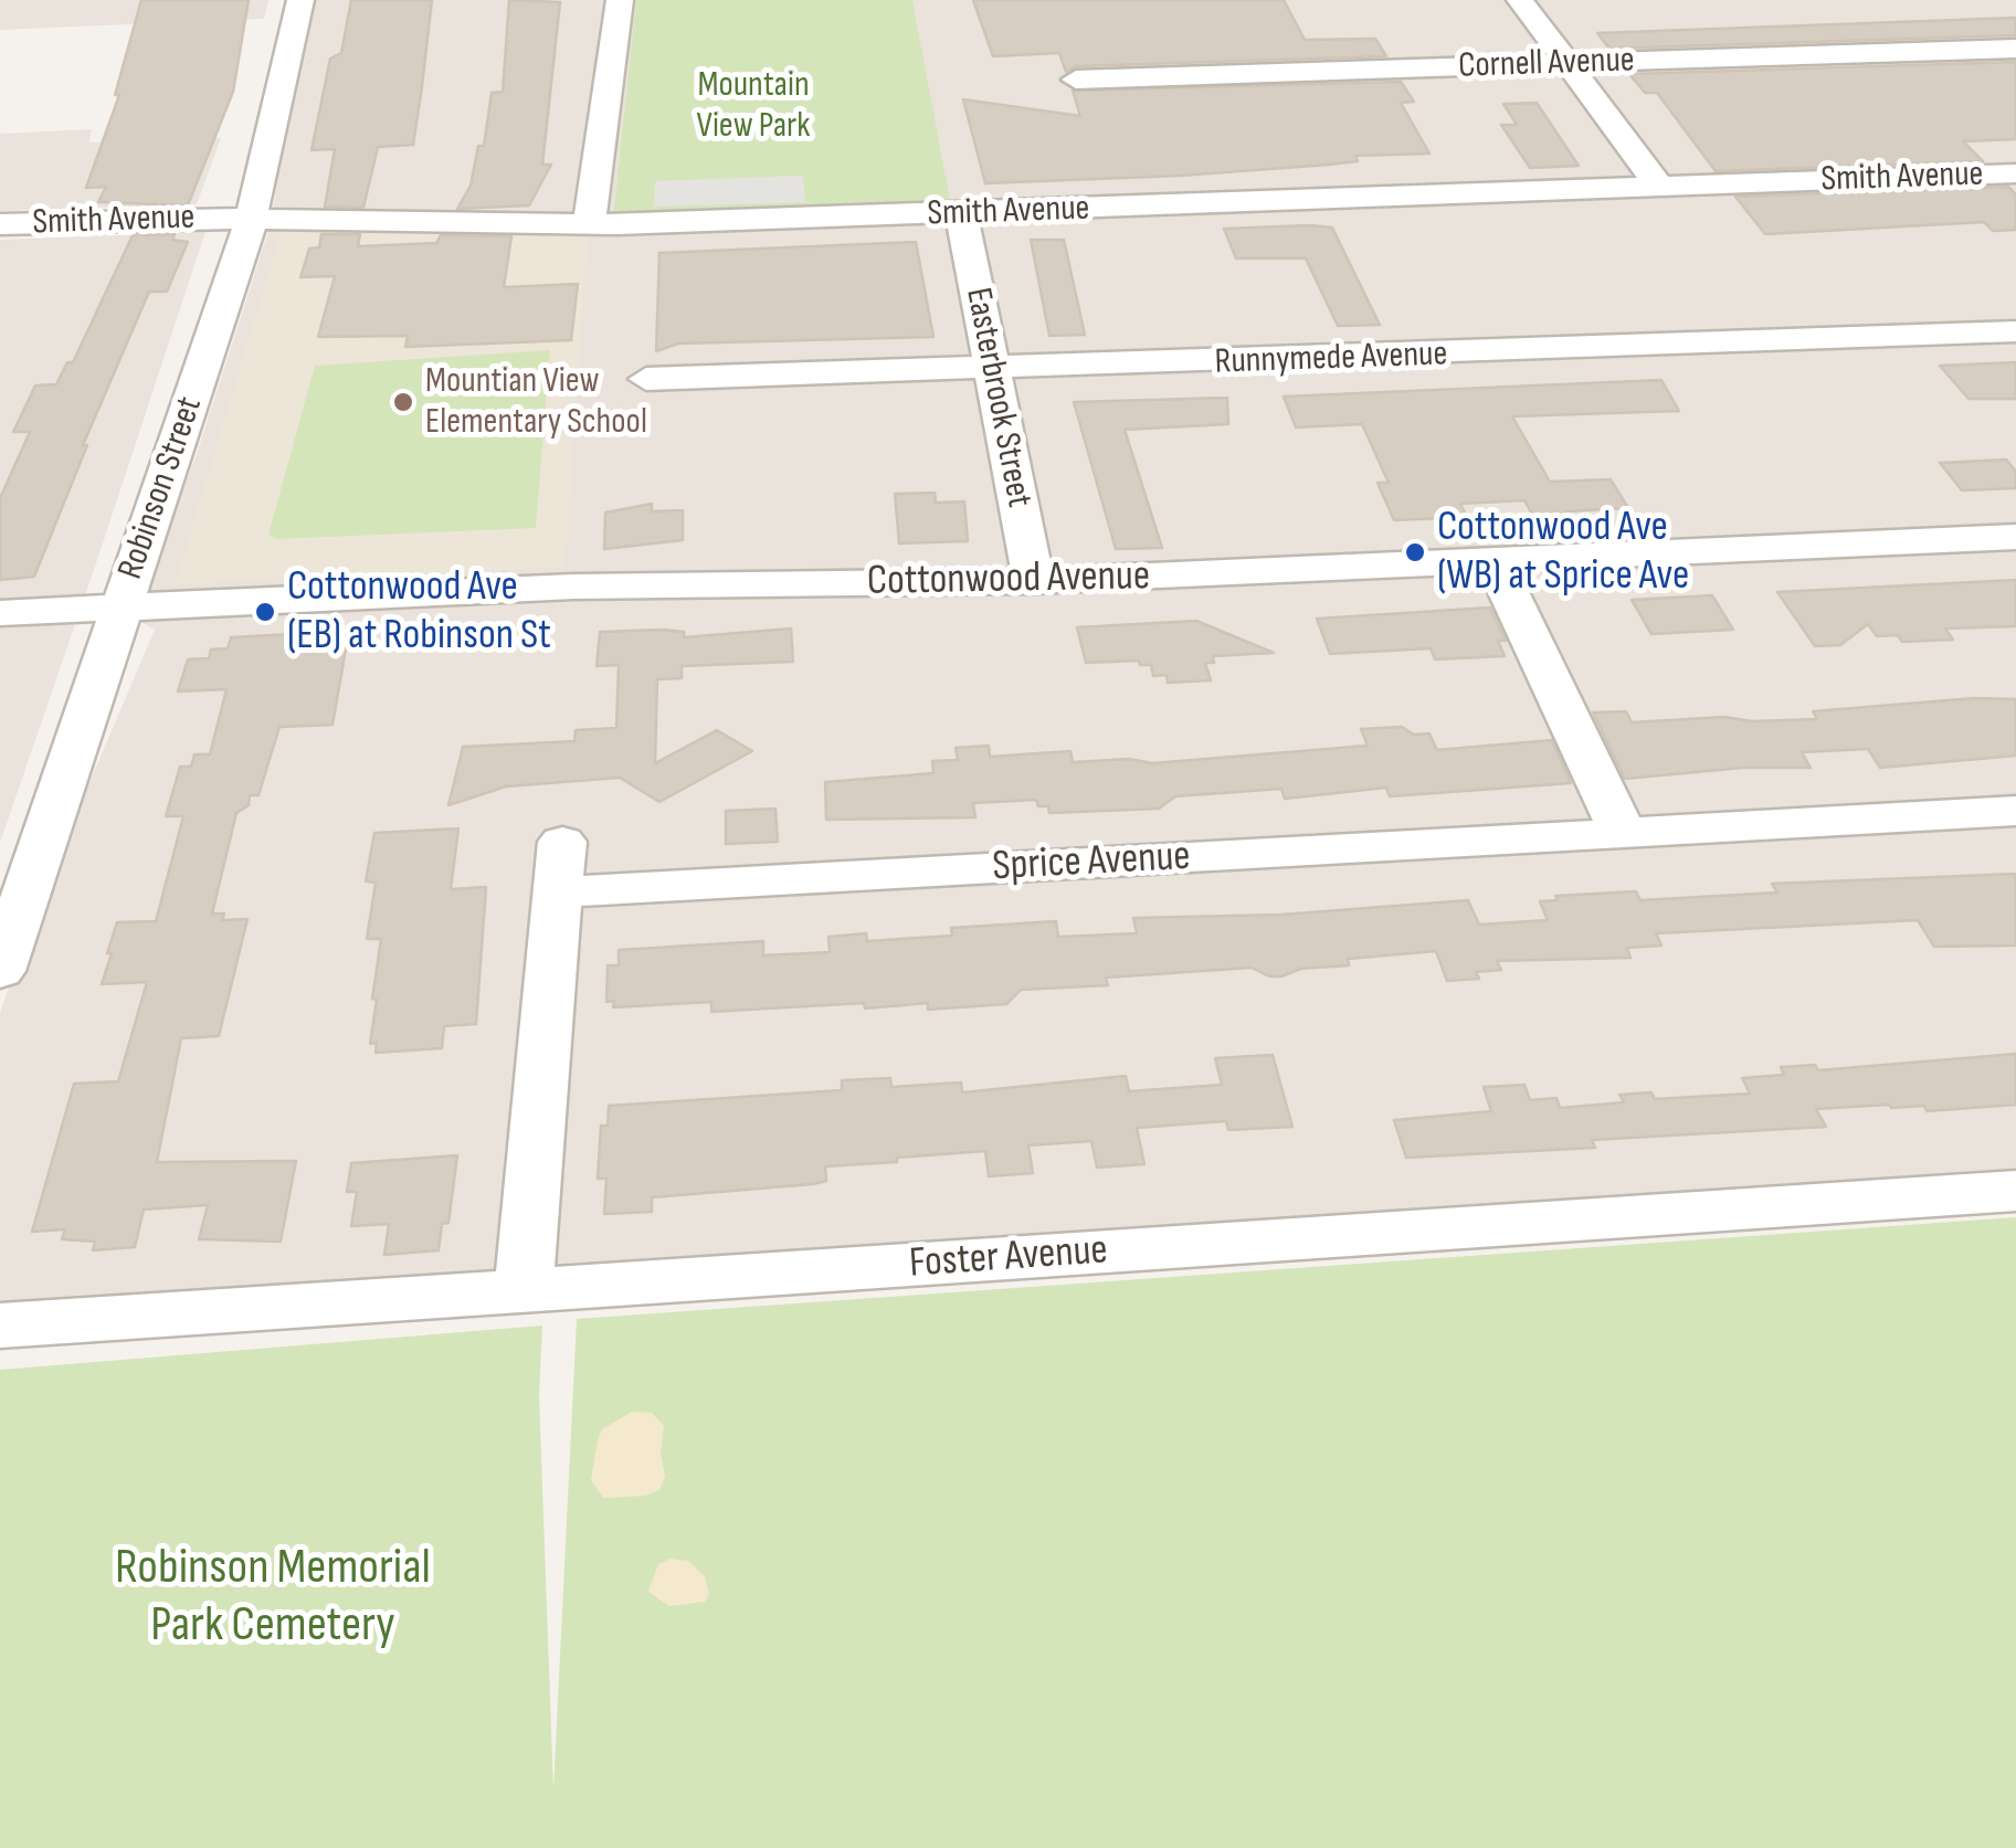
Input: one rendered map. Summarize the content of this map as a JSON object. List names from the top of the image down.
{
  "streets": {
    "street": [
      "Cornell Avenue",
      "Smith Avenue",
      "Runnymede Avenue",
      "Easterbrook Street",
      "Robinson Street",
      "Cottonwood Avenue",
      "Sprice Avenue",
      "Foster Avenue"
    ]
  },
  "crossings": [
    ["Smith Avenue", "Easterbrook Street"],
    ["Smith Avenue", "Robinson Street"],
    ["Runnymede Avenue", "Easterbrook Street"],
    ["Easterbrook Street", "Cottonwood Avenue"],
    ["Robinson Street", "Cottonwood Avenue"],
    ["Sprice Avenue", "Foster Avenue"]
  ],
  "parks": ["Mountain View Park", "Robinson Memorial Park Cemetery"],
  "places": ["Mountian View Elementary School", "Cottonwood Ave (WB) at Sprice Ave", "Cottonwood Ave (EB) at Robinson St"]
}
